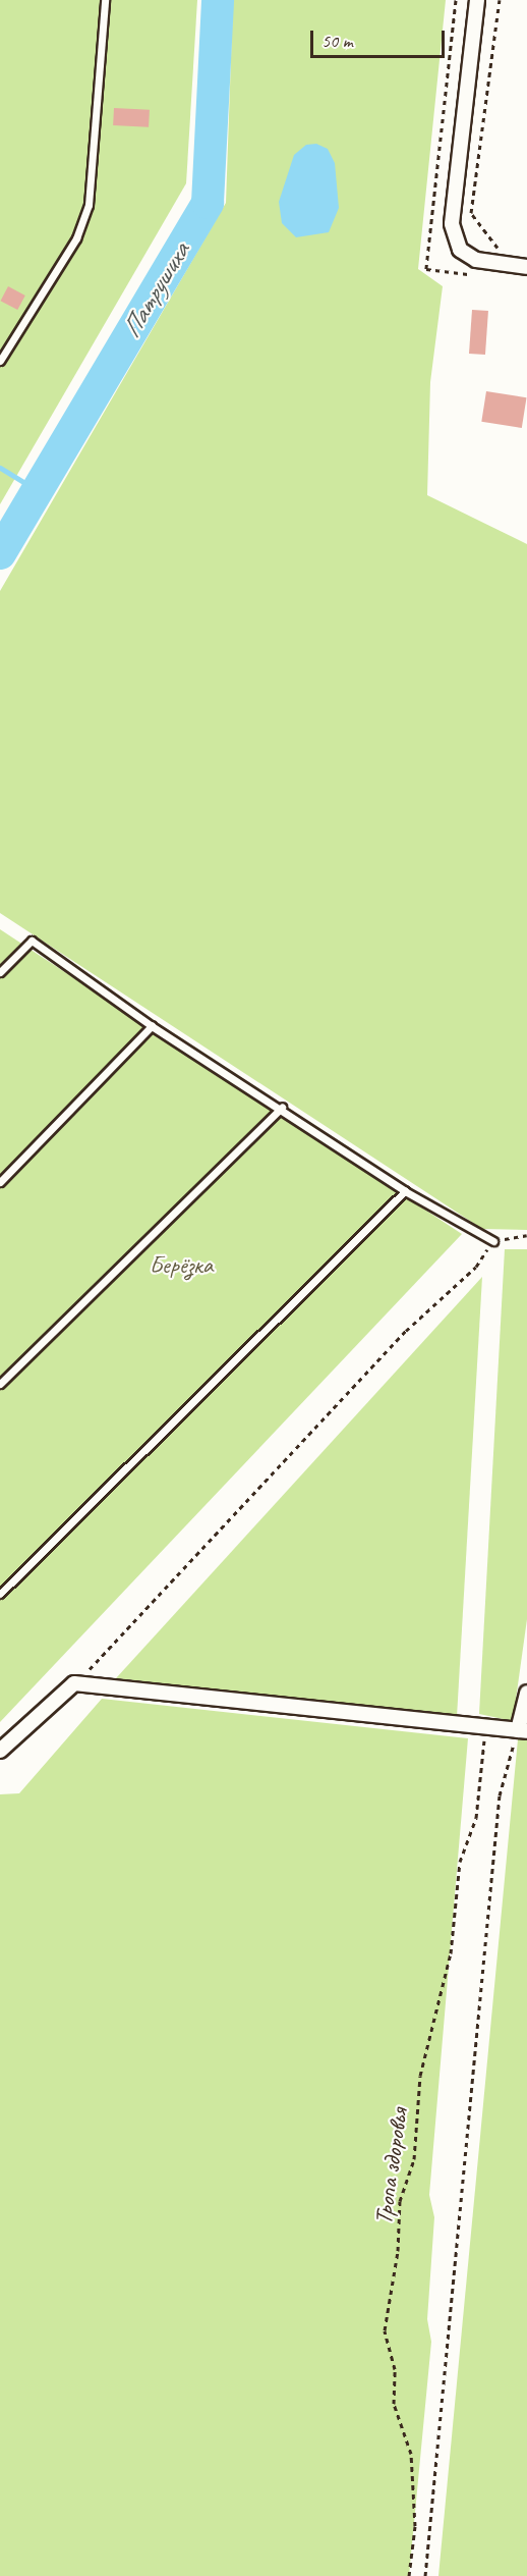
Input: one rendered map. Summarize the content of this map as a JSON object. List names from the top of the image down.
{
  "streets": {
    "path": ["Тропа здоровья"]
  },
  "water": ["Патрушиха"],
  "parks": ["Берёзка"],
  "scale_bar": "50 m"
}
